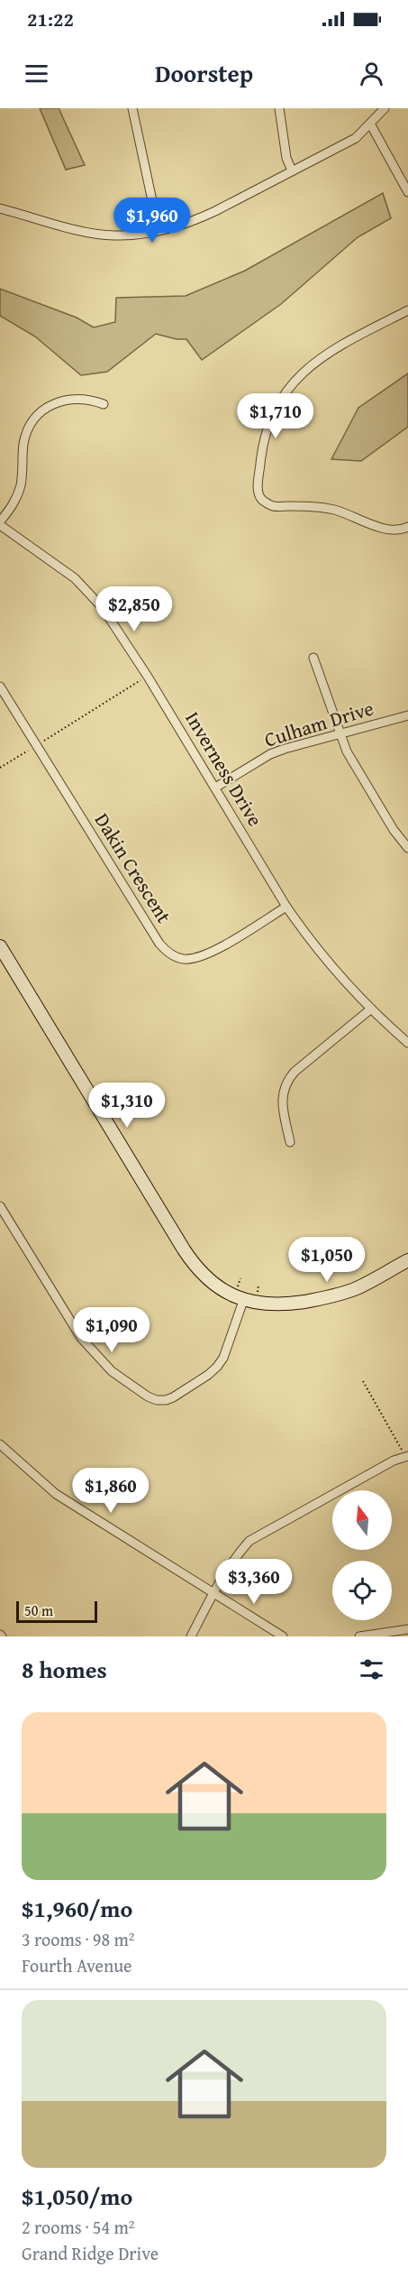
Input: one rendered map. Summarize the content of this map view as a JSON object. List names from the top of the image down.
{
  "streets": {
    "street": ["Culham Drive", "Inverness Drive", "Dakin Crescent"]
  },
  "crossings": [
    ["Culham Drive", "Inverness Drive"],
    ["Inverness Drive", "Dakin Crescent"]
  ],
  "scale_bar": "50 m",
  "north": "top",
  "page": {
    "status": "21:22",
    "header": "Doorstep",
    "price": [
      "$1,960",
      "$1,710",
      "$2,850",
      "$1,310",
      "$1,050",
      "$1,090",
      "$1,860",
      "$3,360"
    ],
    "scale": "50 m",
    "heading": "8 homes",
    "list": [
      {
        "name": "$1,960/mo",
        "note": "3 rooms · 98 m² · Fourth Avenue"
      },
      {
        "name": "$1,050/mo",
        "note": "2 rooms · 54 m² · Grand Ridge Drive"
      }
    ]
  }
}
